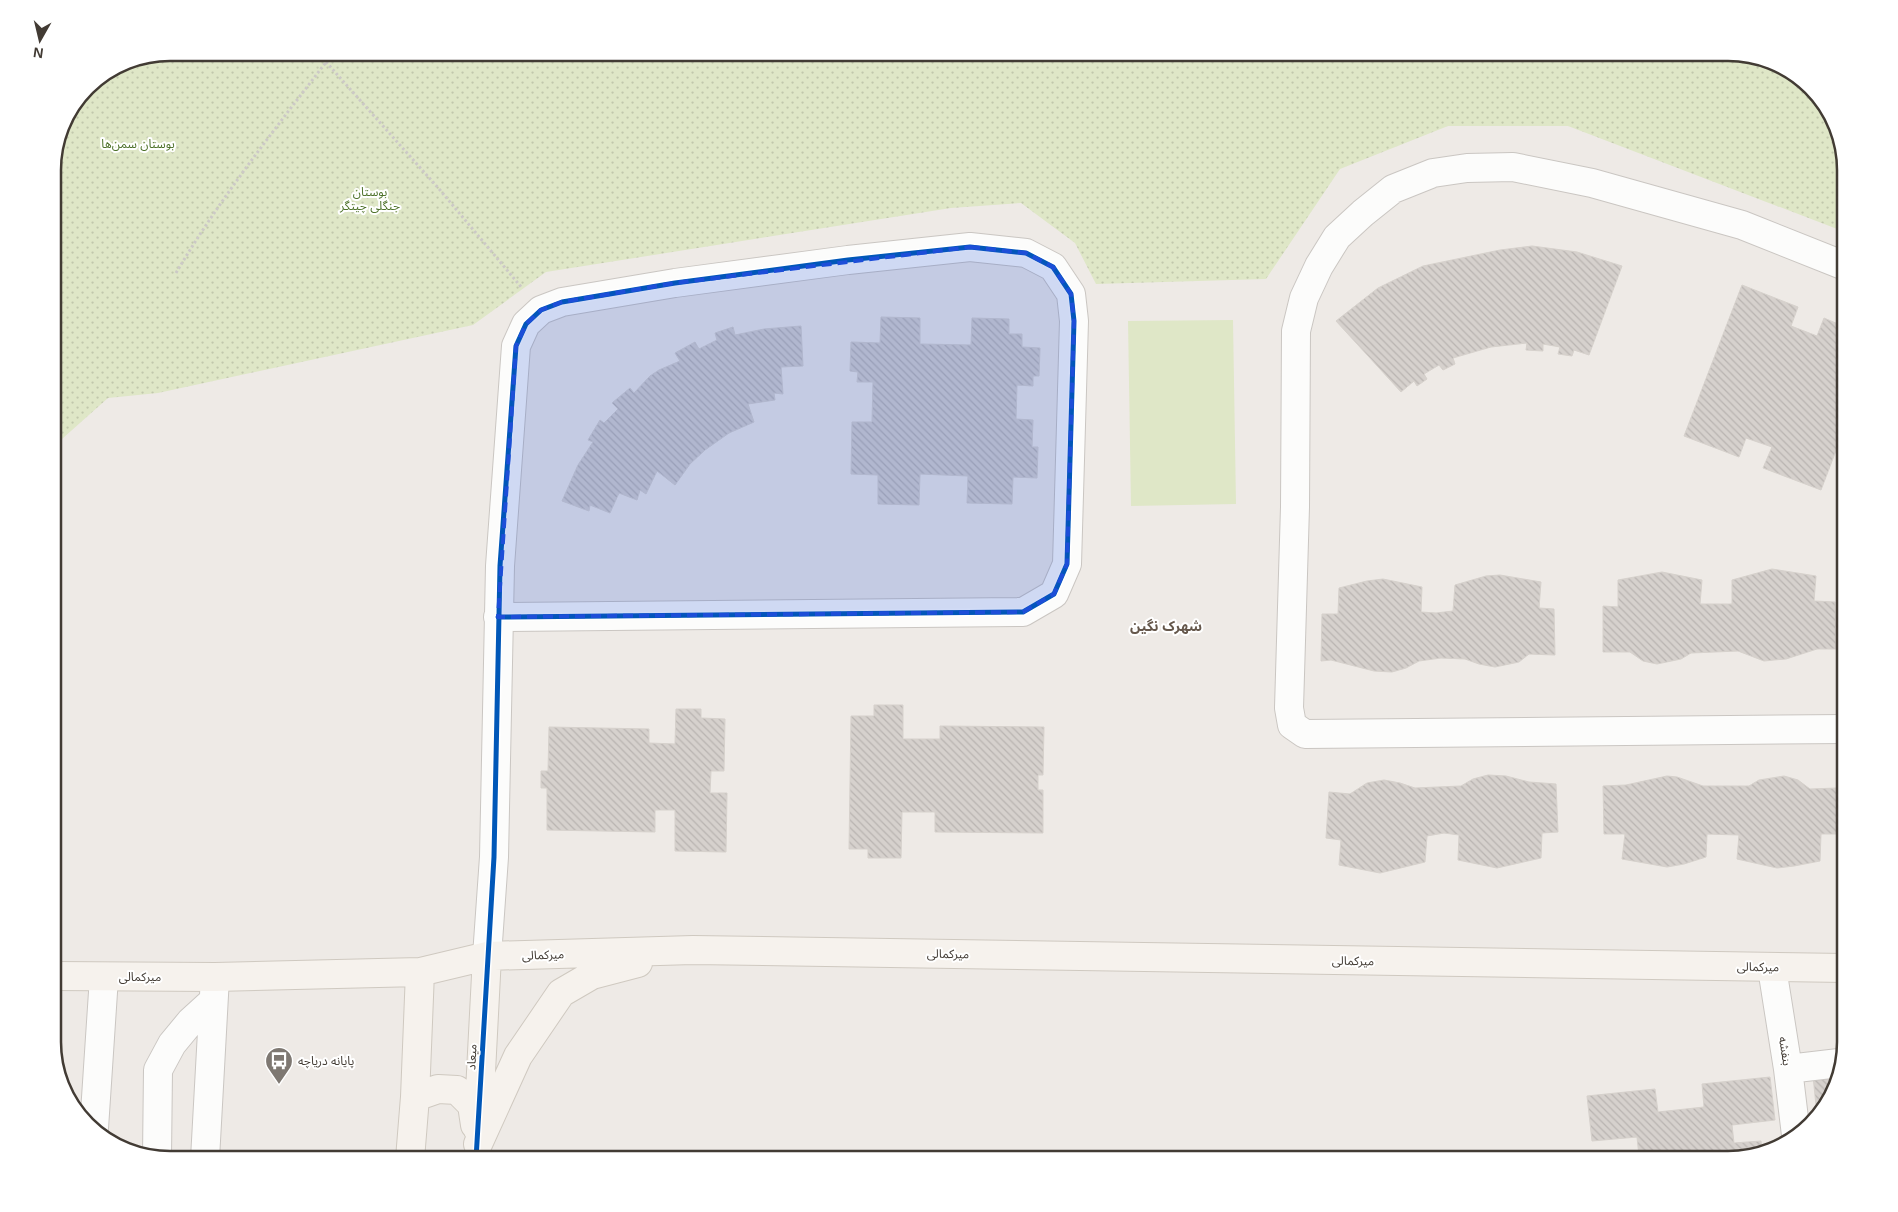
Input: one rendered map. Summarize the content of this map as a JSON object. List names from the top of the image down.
{
  "streets": {
    "street": ["میرکمالی", "بنفشه", "میعاد"]
  },
  "crossings": [
    ["میرکمالی", "بنفشه"],
    ["میرکمالی", "میعاد"]
  ],
  "districts": ["شهرک نگین"],
  "parks": ["بوستان سمن‌ها", "بوستان جنگلی چیتگر"],
  "places": {
    "bus stop": ["پایانه دریاچه"]
  },
  "north": "bottom"
}
